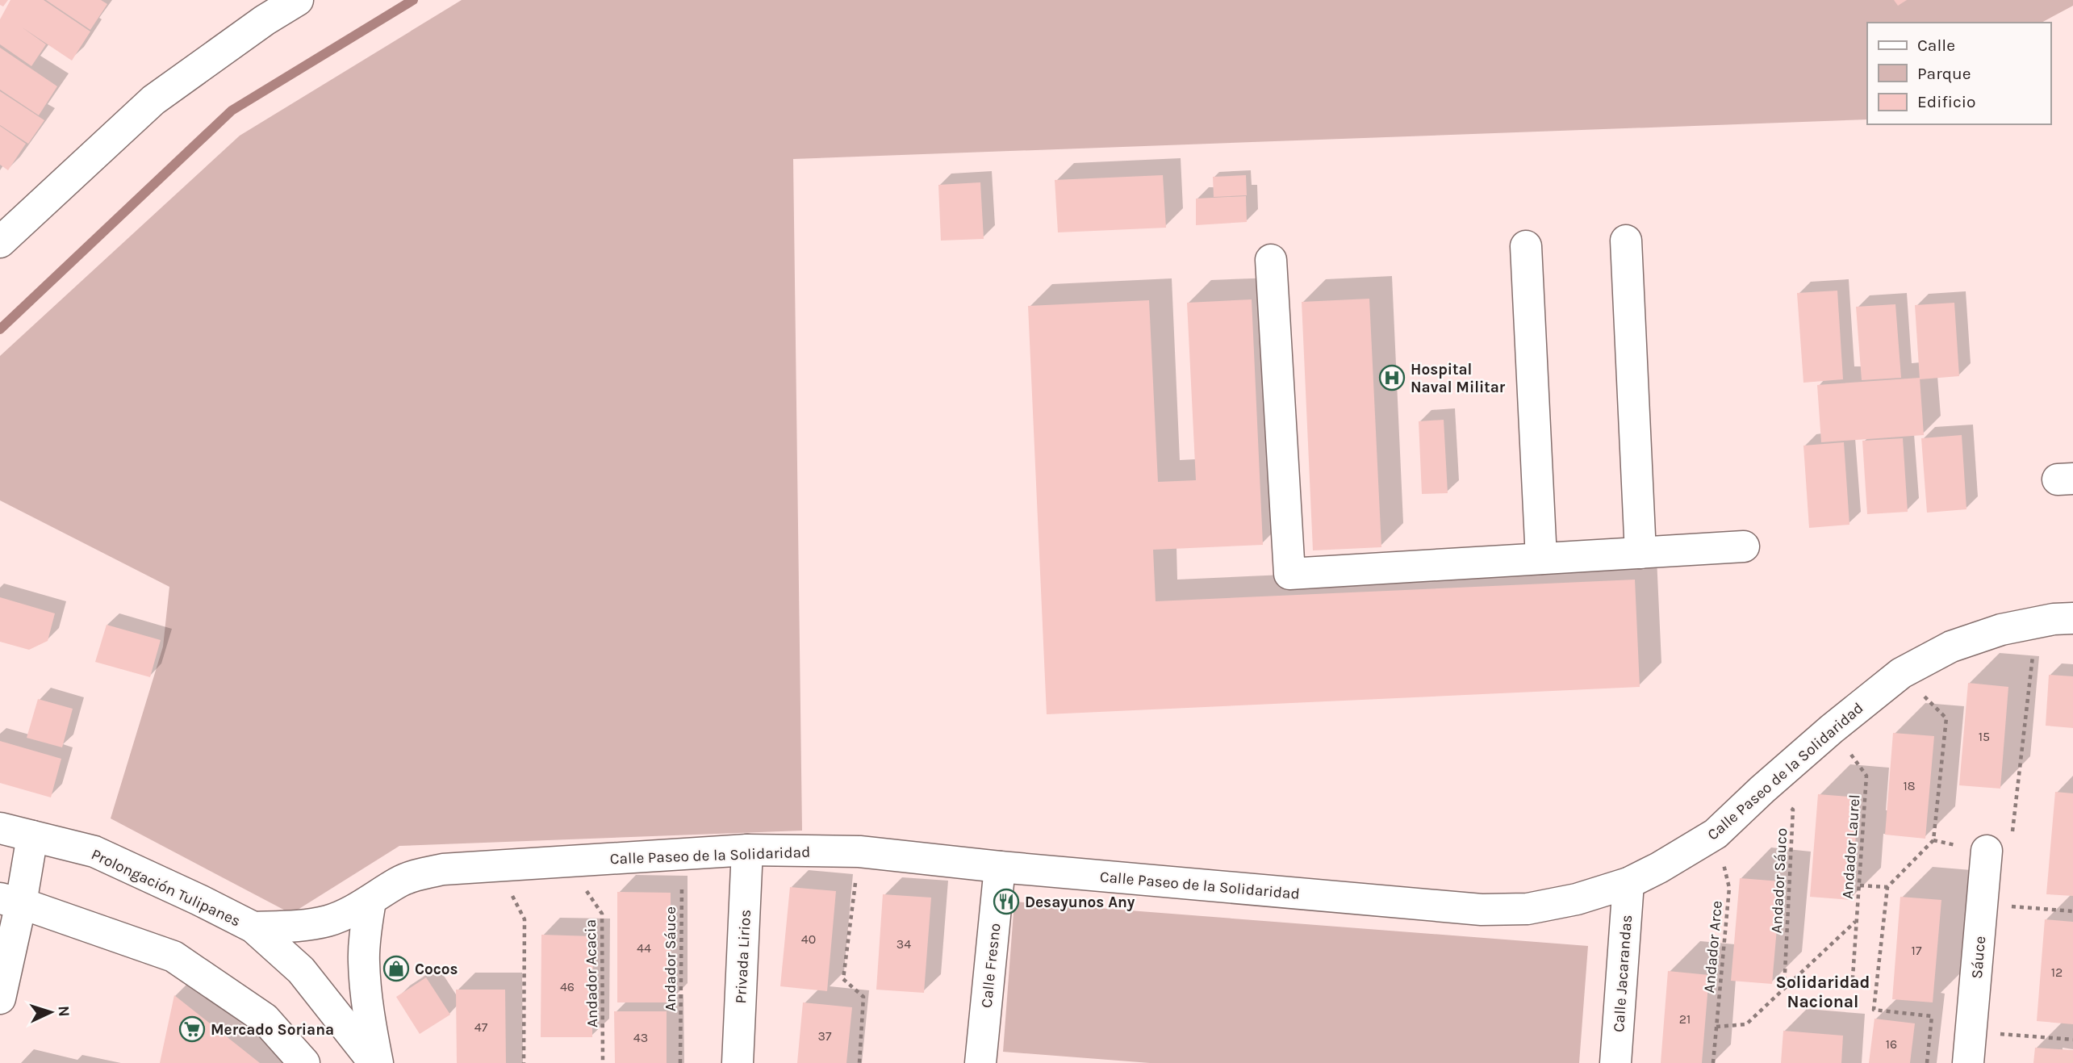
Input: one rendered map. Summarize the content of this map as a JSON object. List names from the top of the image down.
{
  "streets": {
    "street": [
      "Calle Paseo de la Solidaridad",
      "Prolongación Tulipanes",
      "Privada Lirios",
      "Sáuce",
      "Calle Fresno",
      "Calle Jacarandas"
    ],
    "path": [
      "Andador Laurel",
      "Andador Sáuco",
      "Andador Arce",
      "Andador Sáuce",
      "Andador Acacia"
    ]
  },
  "crossings": [
    ["Calle Paseo de la Solidaridad", "Andador Laurel"],
    ["Calle Paseo de la Solidaridad", "Andador Sáuco"],
    ["Calle Paseo de la Solidaridad", "Prolongación Tulipanes"],
    ["Calle Paseo de la Solidaridad", "Andador Arce"],
    ["Calle Paseo de la Solidaridad", "Privada Lirios"],
    ["Calle Paseo de la Solidaridad", "Andador Sáuce"],
    ["Calle Paseo de la Solidaridad", "Calle Fresno"],
    ["Calle Paseo de la Solidaridad", "Andador Acacia"],
    ["Calle Paseo de la Solidaridad", "Calle Jacarandas"]
  ],
  "districts": ["Solidaridad Nacional"],
  "places": {
    "hospital": ["Hospital Naval Militar"],
    "restaurant": ["Desayunos Any"],
    "shop": ["Cocos"],
    "supermarket": ["Mercado Soriana"]
  },
  "house_numbers": [
    "15",
    "18",
    "40",
    "34",
    "44",
    "17",
    "12",
    "46",
    "21",
    "47",
    "37",
    "43",
    "16"
  ],
  "legend": ["Calle", "Parque", "Edificio"],
  "north": "right"
}
